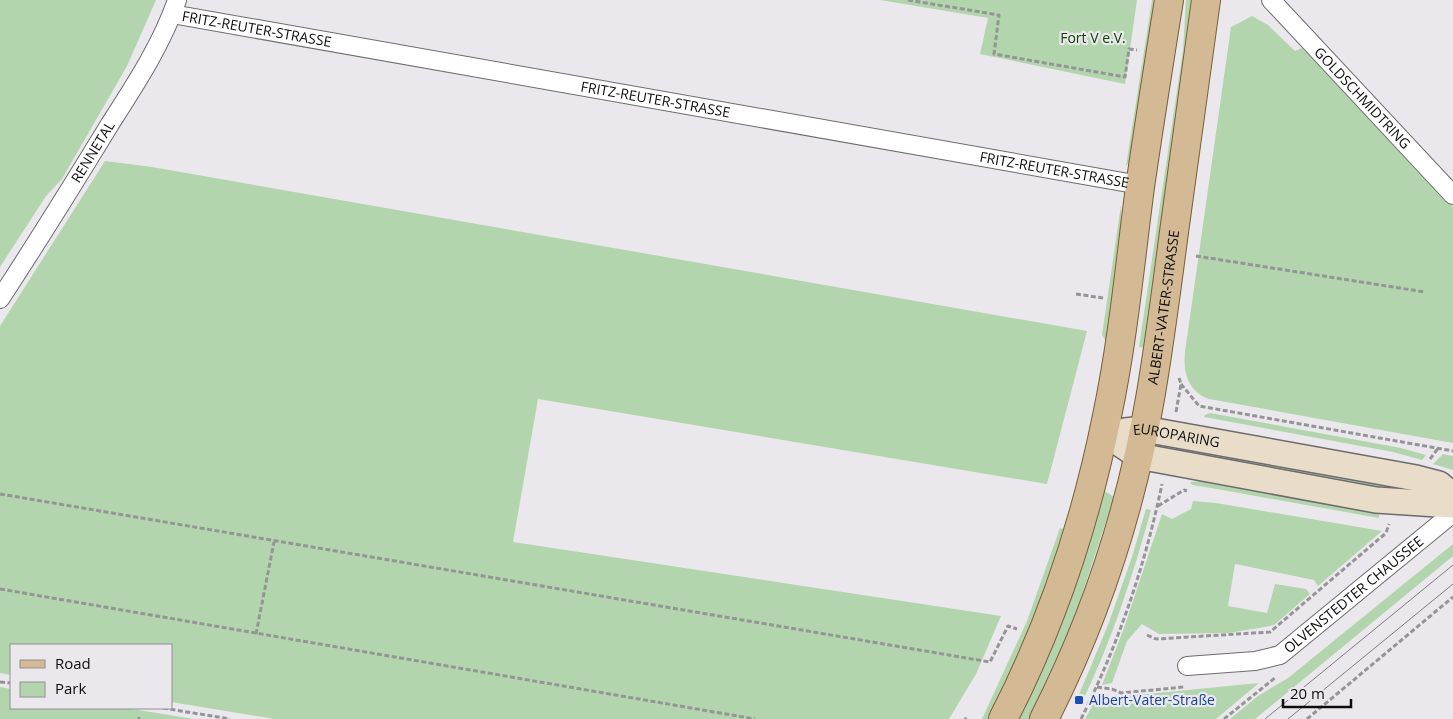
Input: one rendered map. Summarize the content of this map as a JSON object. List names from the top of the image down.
{
  "streets": {
    "main road": ["ALBERT-VATER-STRASSE", "EUROPARING"],
    "street": [
      "FRITZ-REUTER-STRASSE",
      "GOLDSCHMIDTRING",
      "RENNETAL",
      "OLVENSTEDTER CHAUSSEE"
    ]
  },
  "crossings": [
    ["FRITZ-REUTER-STRASSE", "RENNETAL"],
    ["ALBERT-VATER-STRASSE", "EUROPARING"]
  ],
  "parks": ["Fort V e.V."],
  "places": {
    "transit": ["Albert-Vater-Straße"]
  },
  "legend": ["Road", "Park"],
  "scale_bar": "20 m"
}
